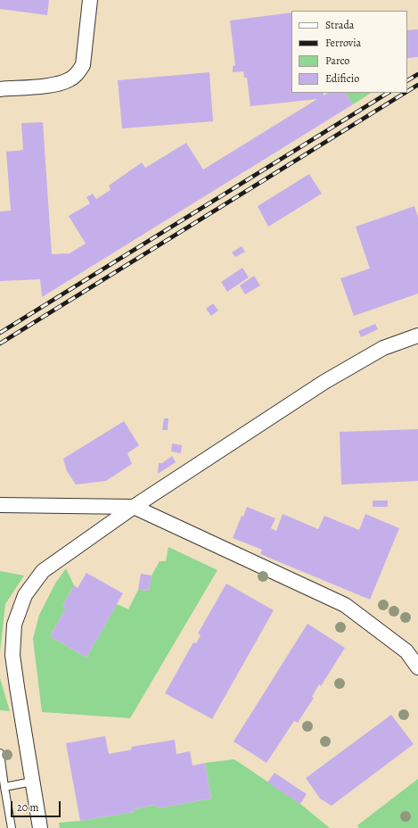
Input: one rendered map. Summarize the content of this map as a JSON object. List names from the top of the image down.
{
  "legend": [
    "Strada",
    "Ferrovia",
    "Parco",
    "Edificio"
  ],
  "scale_bar": "20 m"
}
